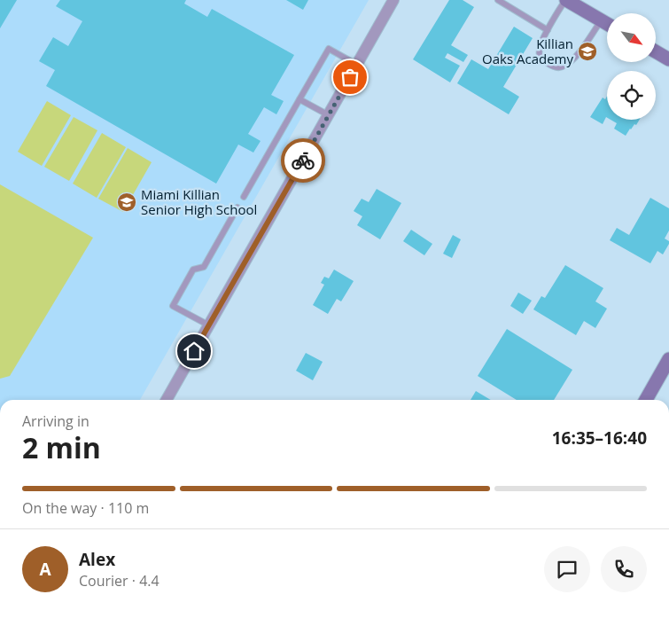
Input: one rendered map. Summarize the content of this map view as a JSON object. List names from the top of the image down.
{
  "places": {
    "school or university": ["Killian Oaks Academy", "Miami Killian Senior High School"]
  },
  "north": "bottom right",
  "page": {
    "heading": ["2 min", "Arriving in", "16:35–16:40"],
    "panel": ["Alex", "Courier · 4.4"],
    "bar": "On the way · 110 m",
    "round": "A"
  }
}
